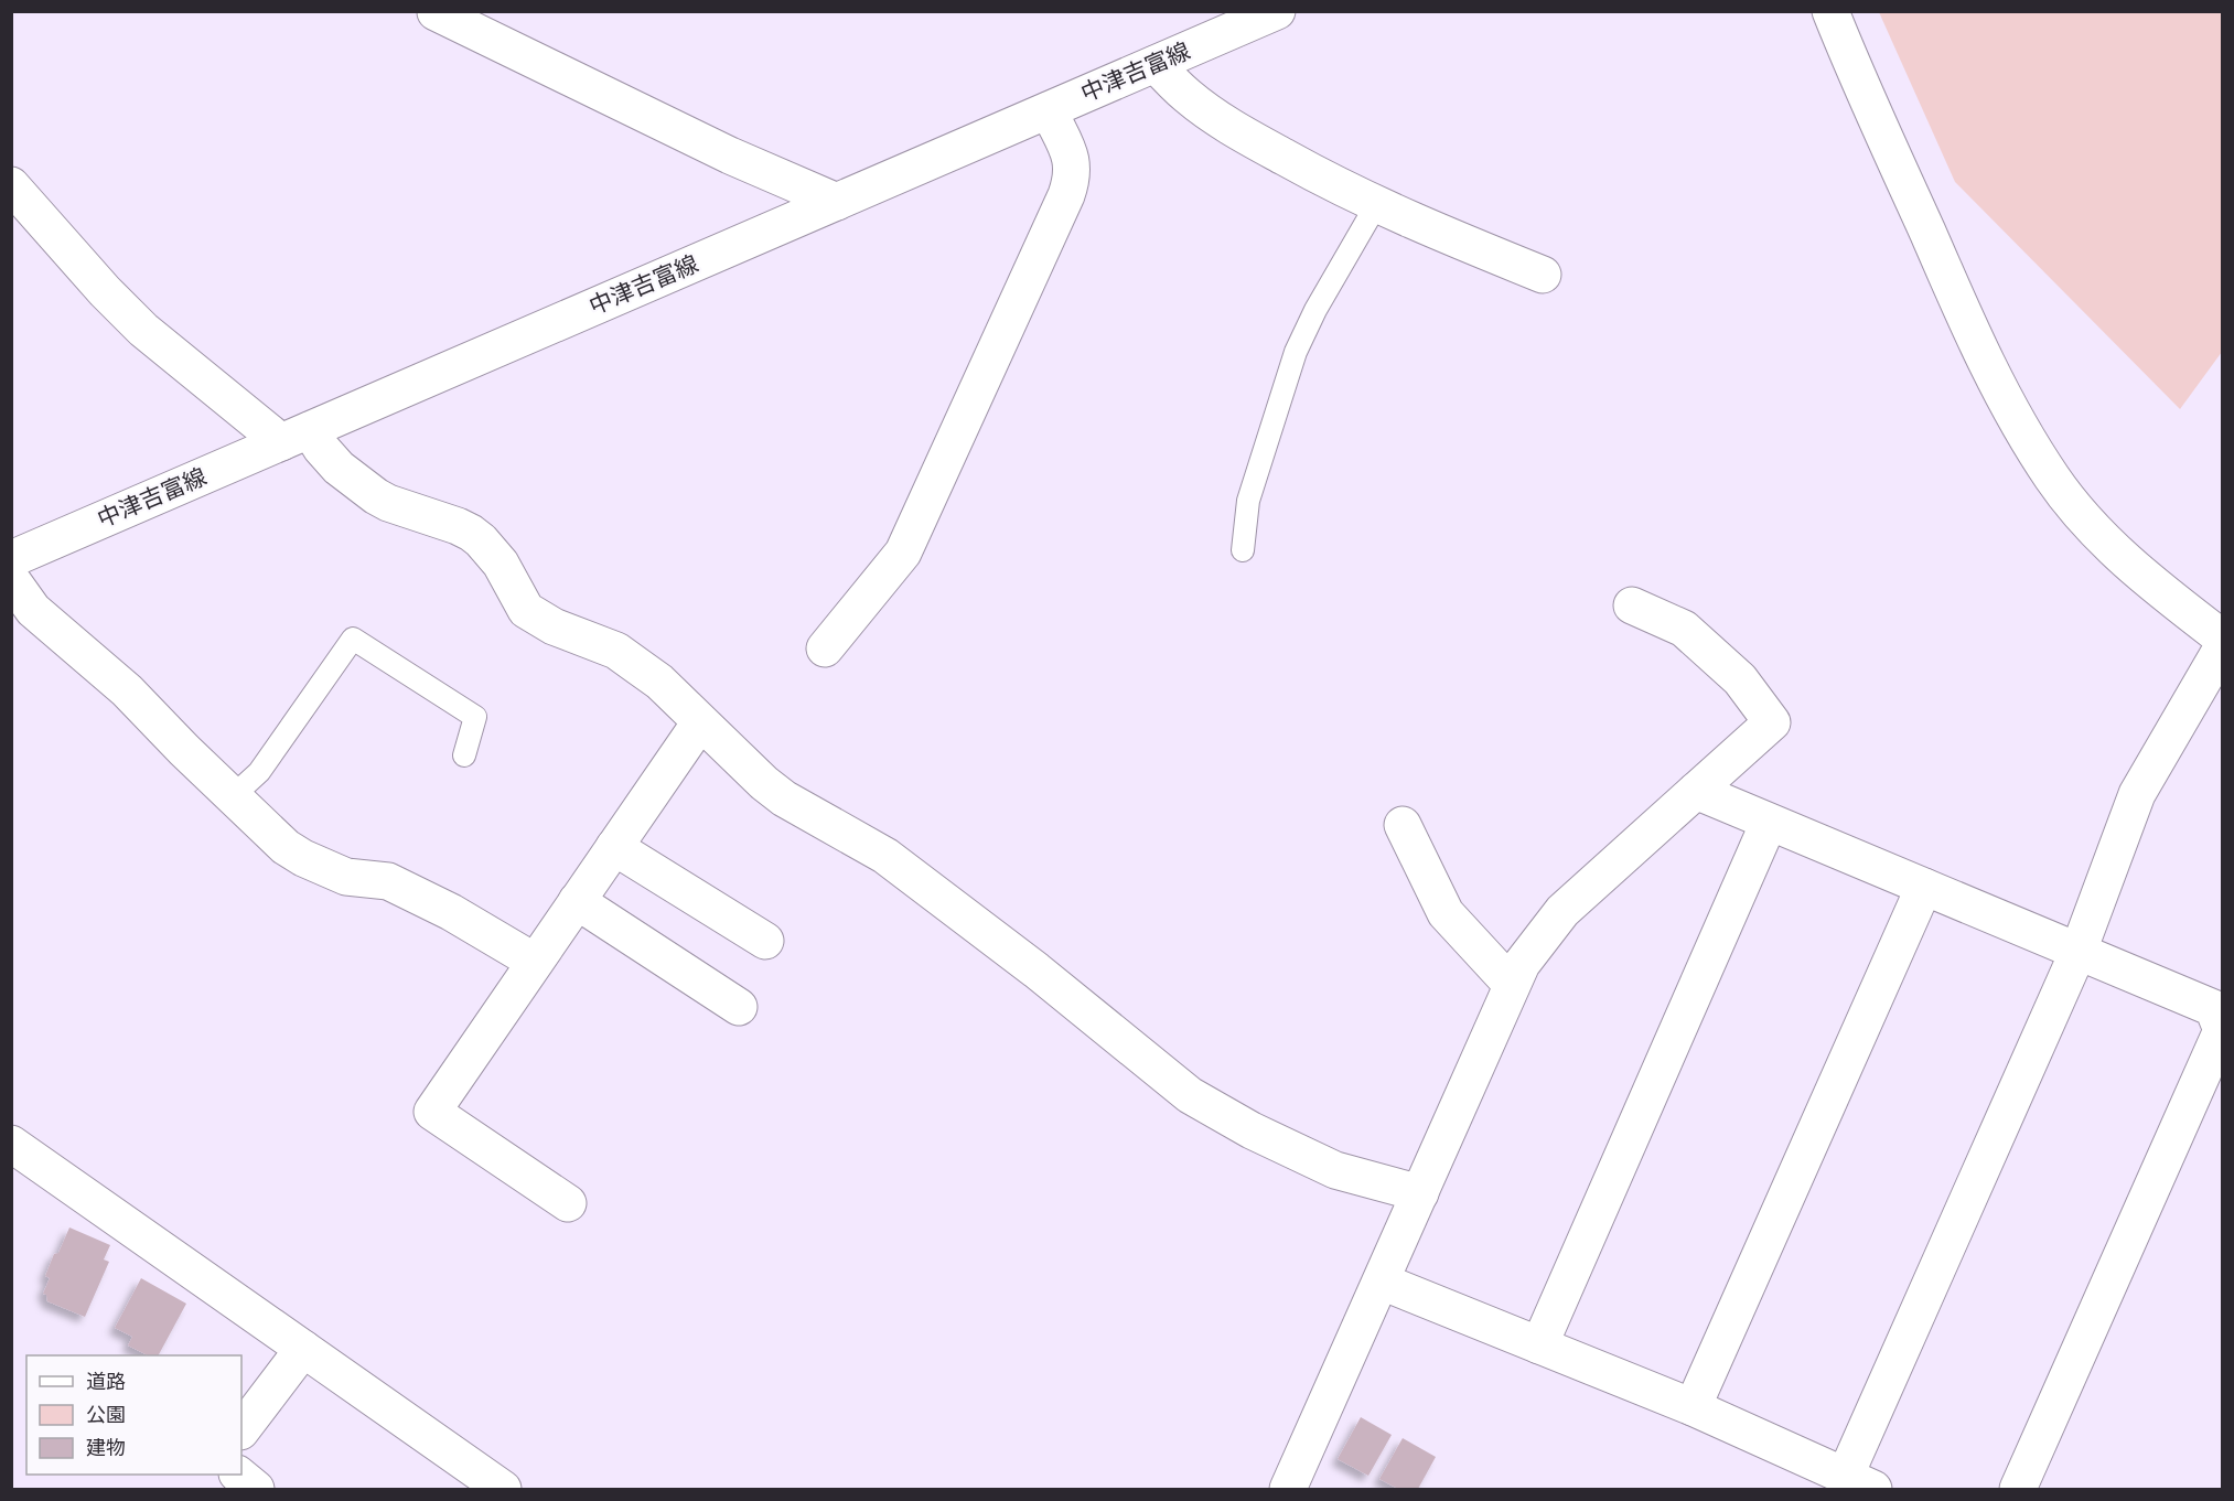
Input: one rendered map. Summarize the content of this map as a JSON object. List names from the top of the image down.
{
  "streets": {
    "street": ["中津吉富線"]
  },
  "legend": ["道路", "公園", "建物"]
}
